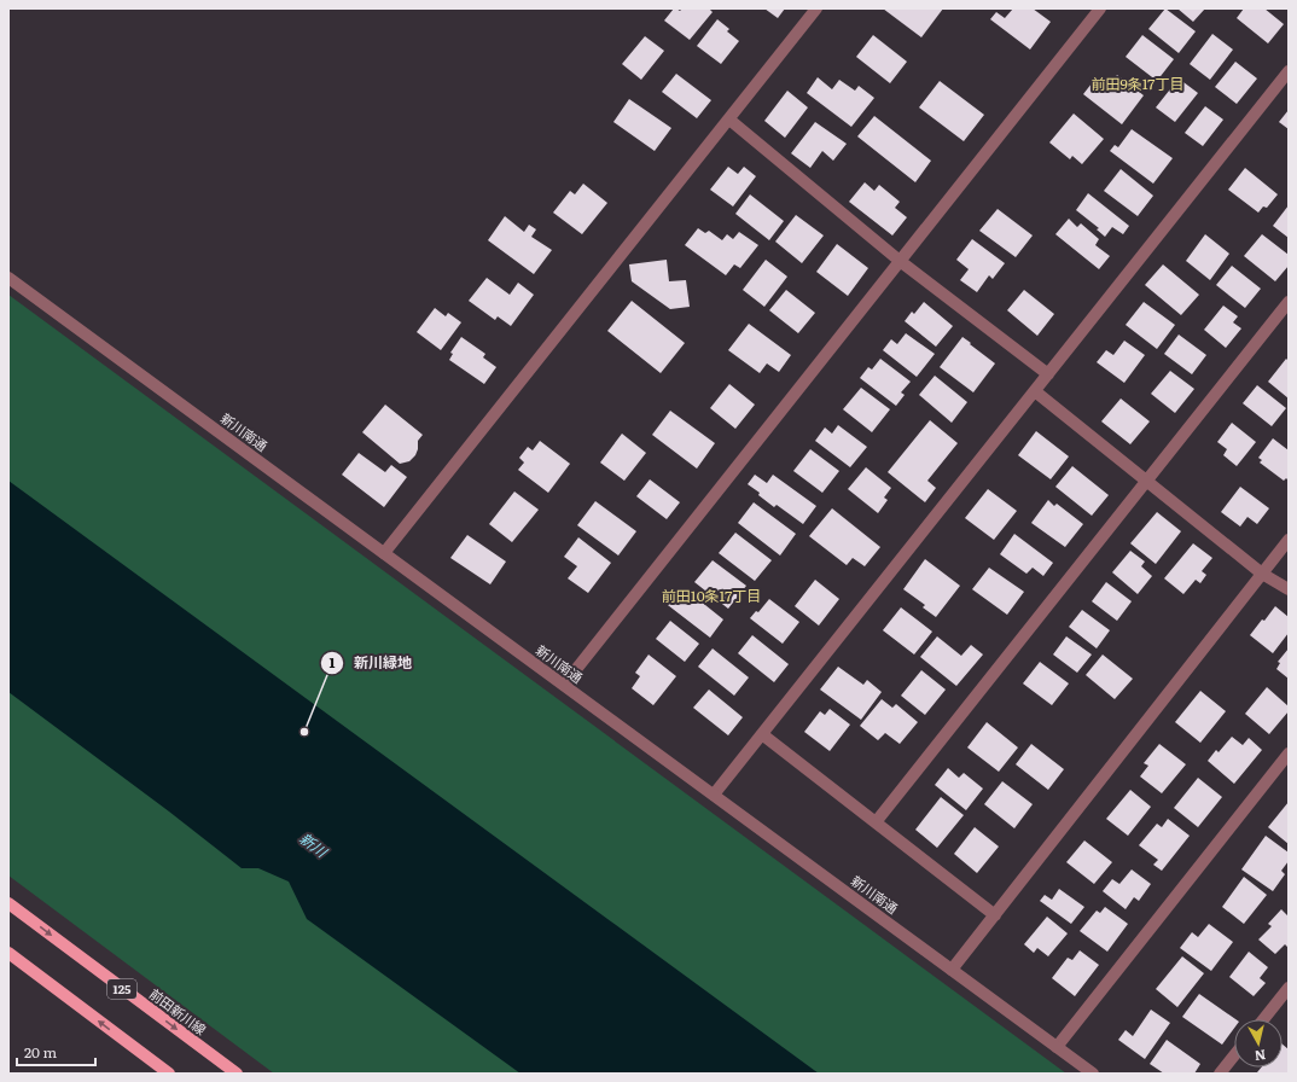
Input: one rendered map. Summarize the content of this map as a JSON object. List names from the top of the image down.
{
  "streets": {
    "main road": ["125", "前田新川線"],
    "street": ["新川南通"]
  },
  "districts": ["前田9条17丁目", "前田10条17丁目"],
  "water": ["新川"],
  "places": ["新川緑地"],
  "scale_bar": "20 m",
  "north": "bottom"
}
